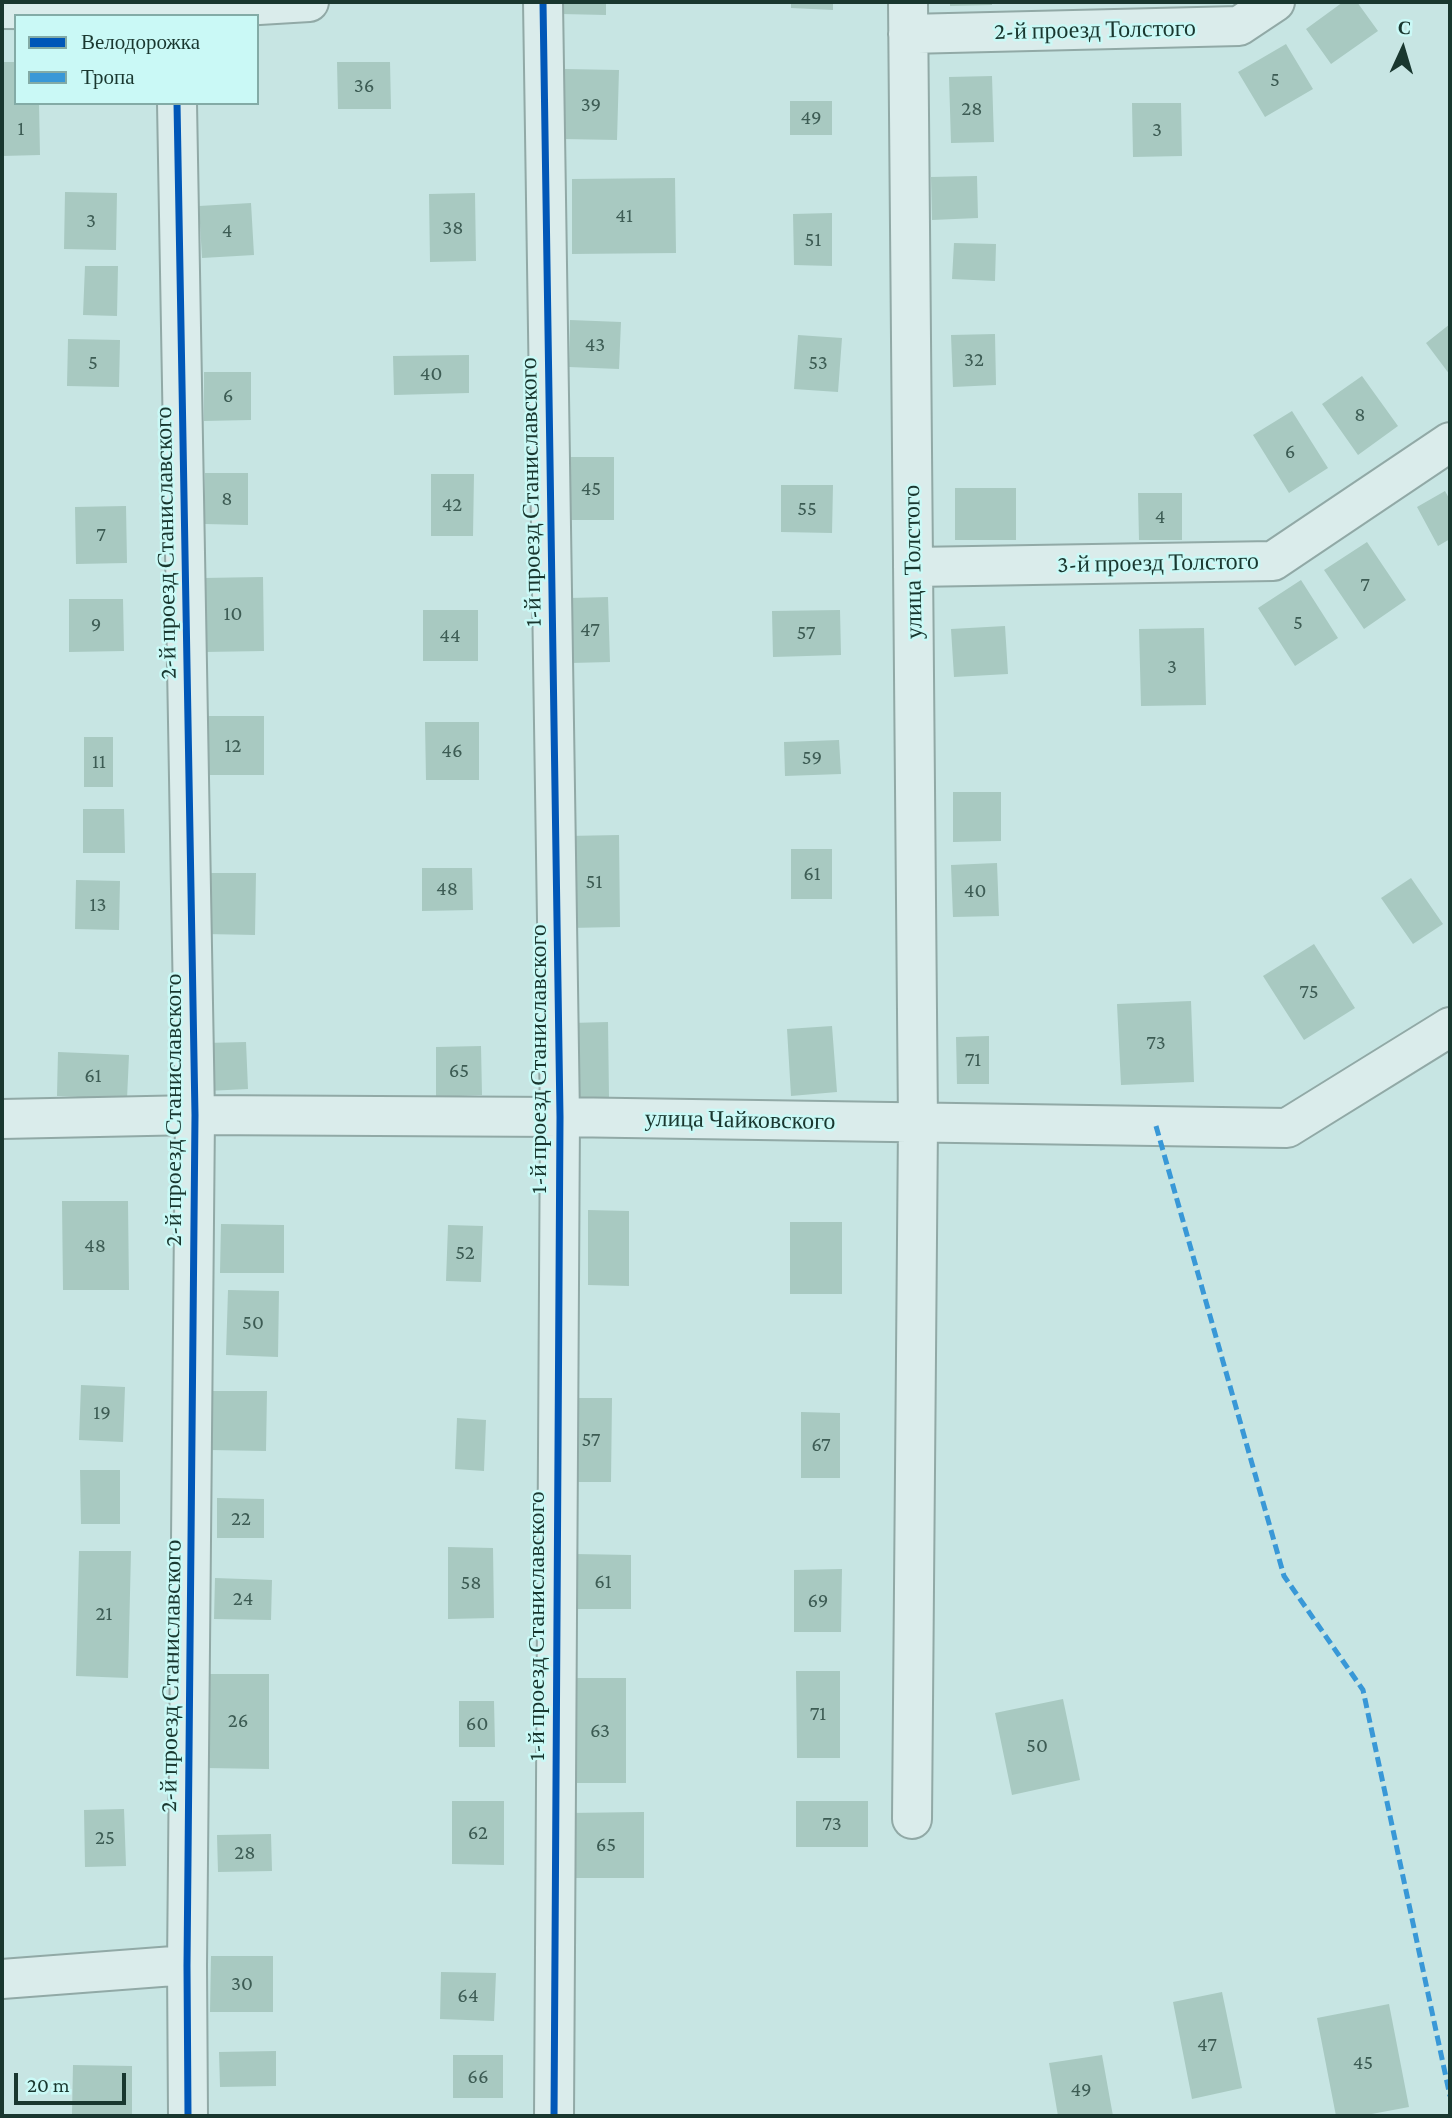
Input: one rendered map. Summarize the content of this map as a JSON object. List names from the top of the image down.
{
  "streets": {
    "street": [
      "2-й проезд Толстого",
      "1-й проезд Станиславского",
      "2-й проезд Станиславского",
      "улица Толстого",
      "3-й проезд Толстого",
      "улица Чайковского"
    ]
  },
  "crossings": [
    ["2-й проезд Толстого", "улица Толстого"],
    ["1-й проезд Станиславского", "улица Чайковского"],
    ["2-й проезд Станиславского", "улица Чайковского"],
    ["улица Толстого", "3-й проезд Толстого"],
    ["улица Толстого", "улица Чайковского"]
  ],
  "house_numbers": [
    "5",
    "36",
    "39",
    "28",
    "49",
    "1",
    "3",
    "41",
    "3",
    "38",
    "4",
    "51",
    "43",
    "32",
    "5",
    "53",
    "40",
    "6",
    "8",
    "6",
    "45",
    "8",
    "42",
    "55",
    "4",
    "7",
    "7",
    "10",
    "5",
    "9",
    "47",
    "57",
    "44",
    "3",
    "12",
    "46",
    "59",
    "11",
    "61",
    "51",
    "48",
    "40",
    "13",
    "75",
    "73",
    "71",
    "65",
    "61",
    "48",
    "52",
    "50",
    "19",
    "57",
    "67",
    "22",
    "61",
    "58",
    "24",
    "69",
    "21",
    "71",
    "26",
    "60",
    "63",
    "50",
    "73",
    "62",
    "25",
    "65",
    "28",
    "30",
    "64",
    "47",
    "45",
    "66",
    "49"
  ],
  "legend": ["Велодорожка", "Тропа"],
  "scale_bar": "20 m",
  "north": "top"
}
